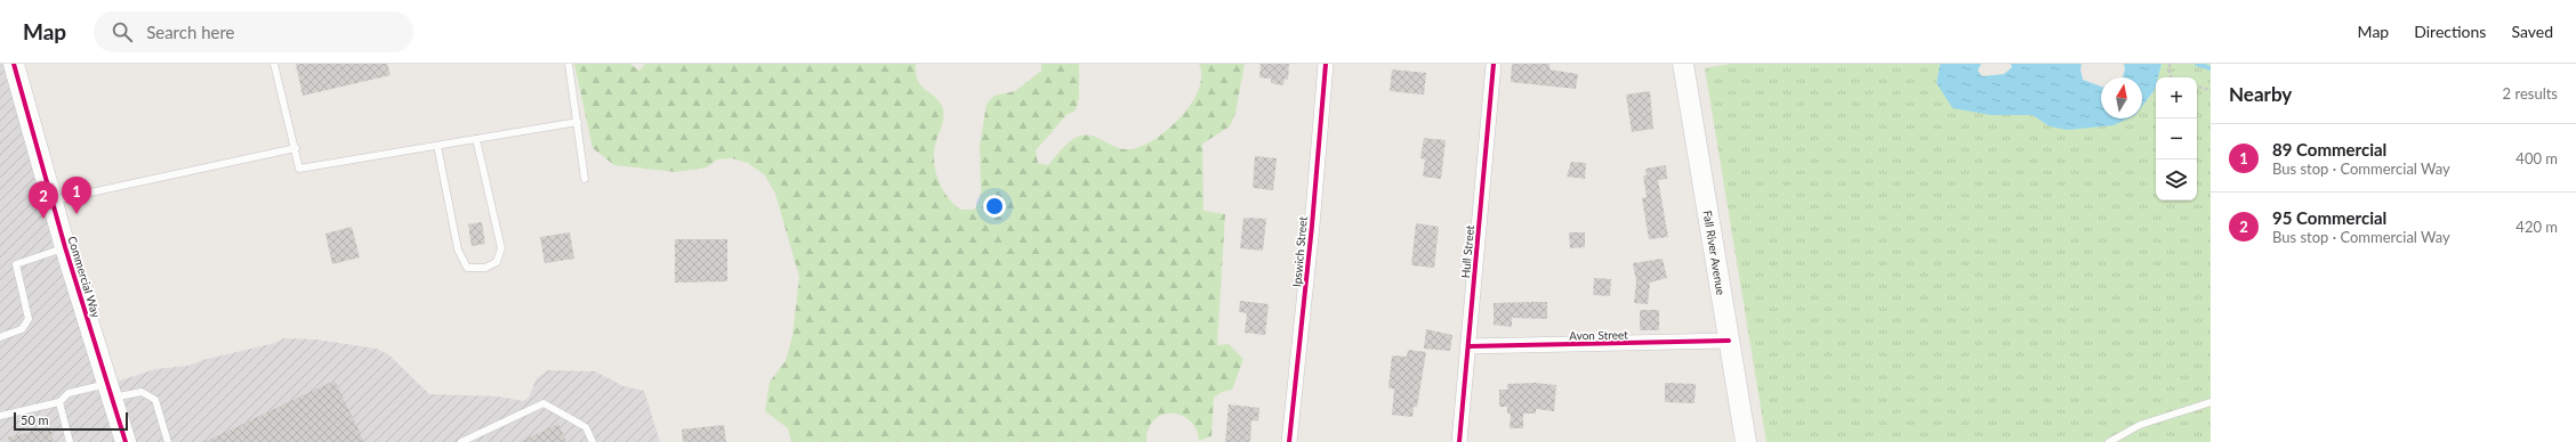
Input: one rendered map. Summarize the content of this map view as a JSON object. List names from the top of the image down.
{
  "streets": {
    "street": [
      "Ipswich Street",
      "Hull Street",
      "Fall River Avenue",
      "Commercial Way",
      "Avon Street"
    ]
  },
  "crossings": [
    ["Hull Street", "Avon Street"],
    ["Fall River Avenue", "Avon Street"]
  ],
  "scale_bar": "50 m",
  "north": "top",
  "page": {
    "header": "Map",
    "search": "Search here",
    "nav": ["Map", "Directions", "Saved"],
    "heading": ["Nearby", "2 results"],
    "map_buttons": ["+", "−"],
    "list": [
      {
        "mark": "1",
        "name": "89 Commercial",
        "note": "Bus stop · Commercial Way",
        "value": "400 m"
      },
      {
        "mark": "2",
        "name": "95 Commercial",
        "note": "Bus stop · Commercial Way",
        "value": "420 m"
      }
    ],
    "pins": ["1", "2"],
    "scale": "50 m"
  }
}
